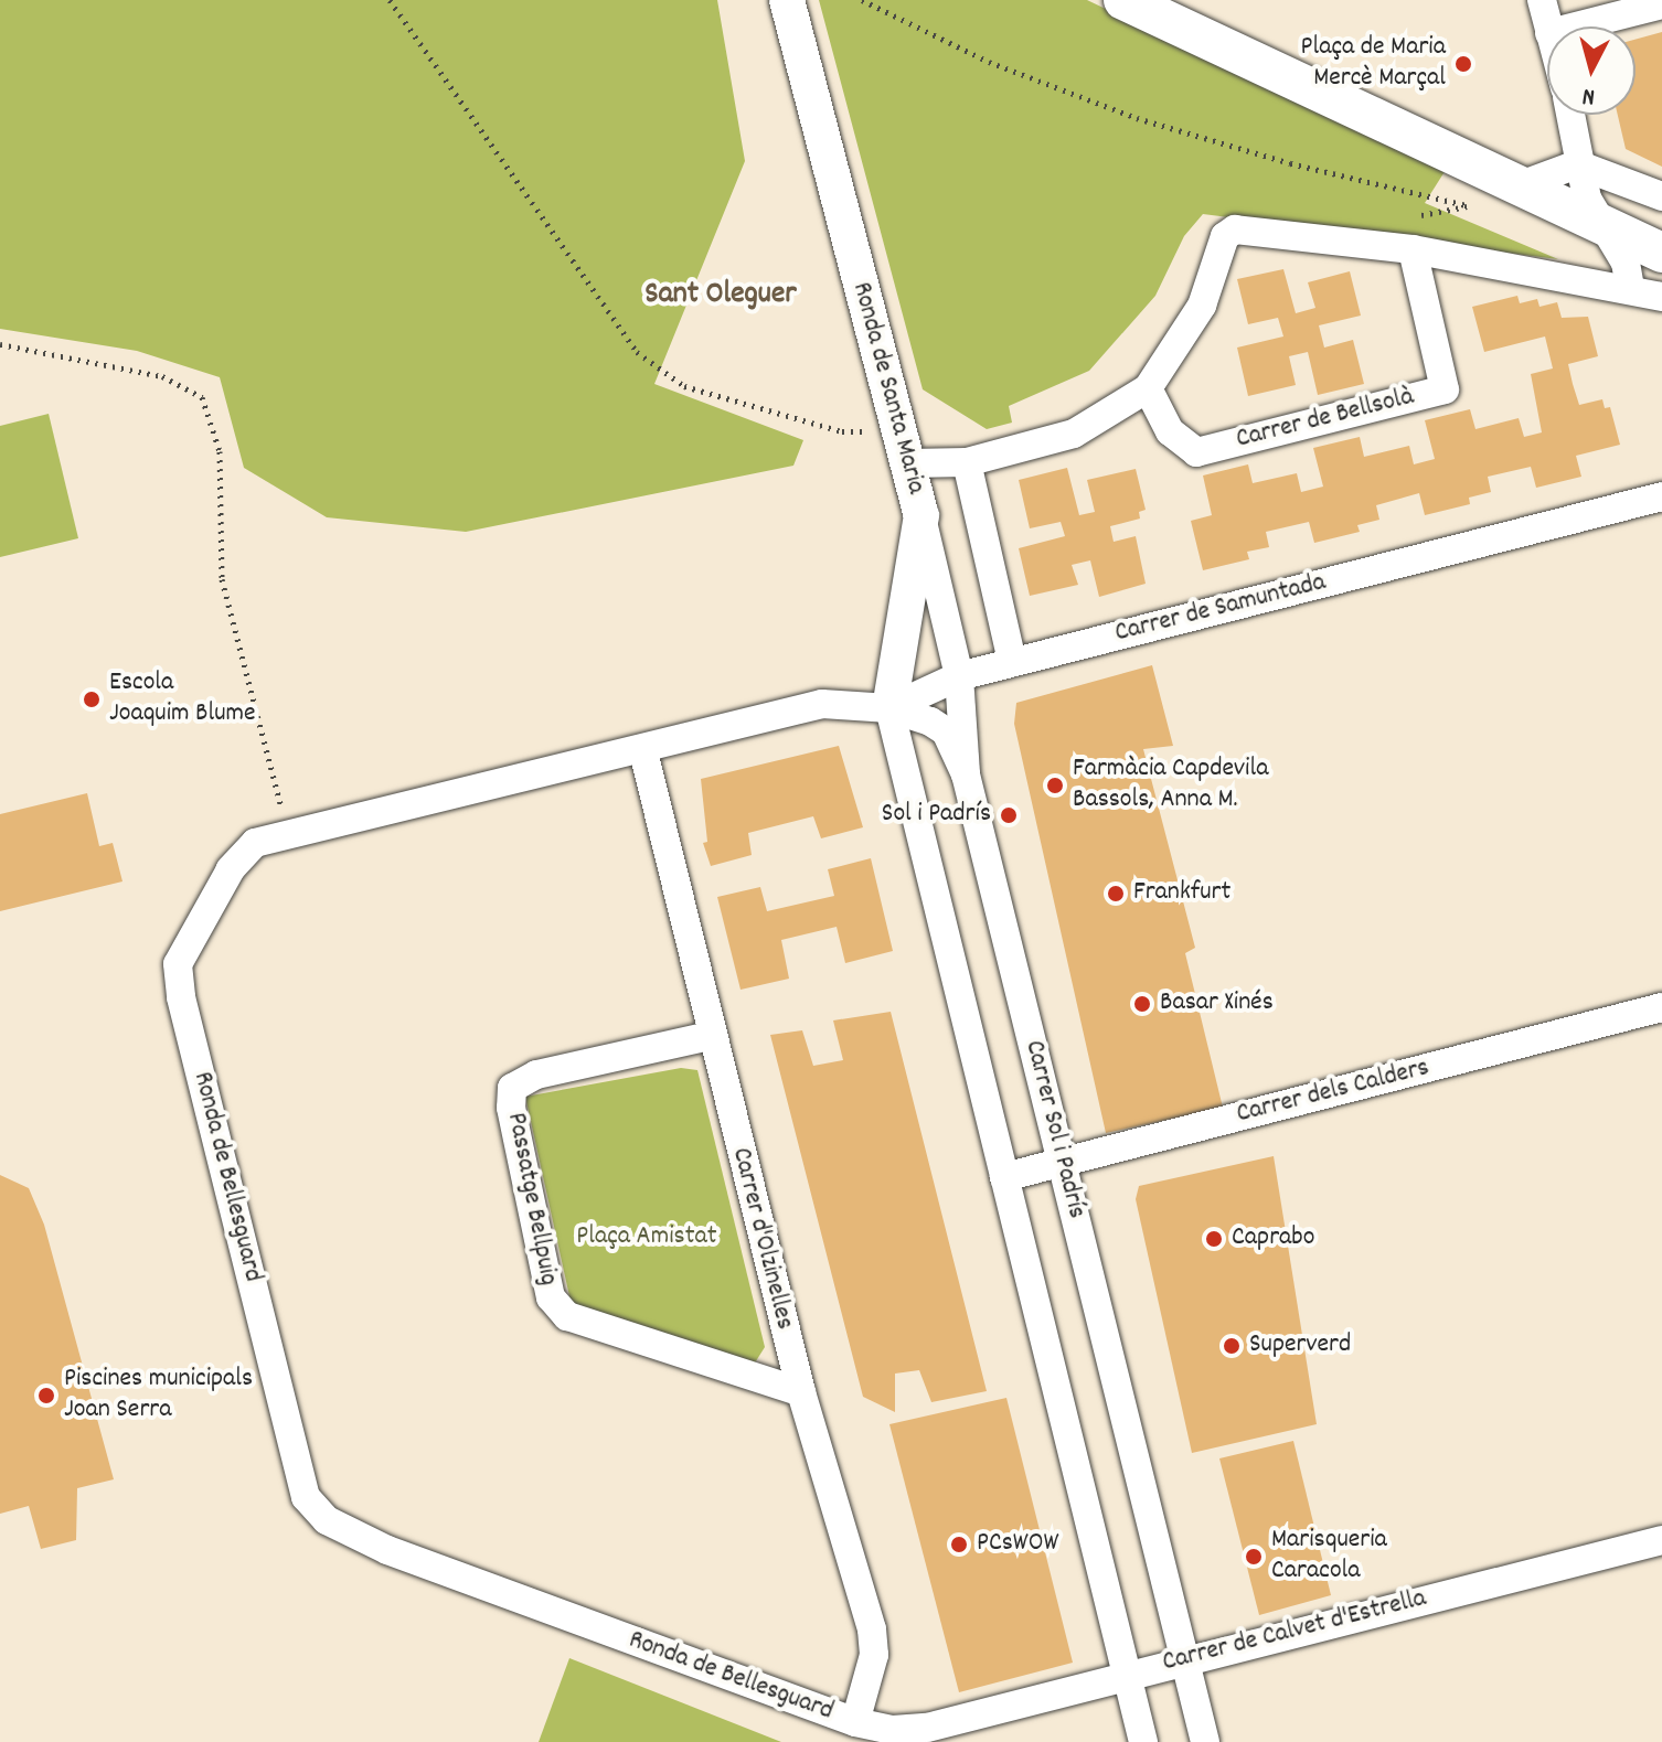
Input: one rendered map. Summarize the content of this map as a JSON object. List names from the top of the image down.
{
  "streets": {
    "street": [
      "Ronda de Santa Maria",
      "Carrer de Bellsolà",
      "Carrer de Samuntada",
      "Carrer dels Calders",
      "Carrer Sol i Padrís",
      "Ronda de Bellesguard",
      "Passatge Bellpuig",
      "Carrer d'Olzinelles",
      "Carrer de Calvet d'Estrella"
    ]
  },
  "crossings": [
    ["Ronda de Santa Maria", "Carrer de Samuntada"],
    ["Ronda de Santa Maria", "Carrer Sol i Padrís"],
    ["Ronda de Santa Maria", "Ronda de Bellesguard"],
    ["Carrer de Samuntada", "Carrer Sol i Padrís"],
    ["Carrer de Samuntada", "Ronda de Bellesguard"],
    ["Carrer dels Calders", "Carrer Sol i Padrís"],
    ["Carrer Sol i Padrís", "Carrer de Calvet d'Estrella"],
    ["Ronda de Bellesguard", "Carrer d'Olzinelles"],
    ["Ronda de Bellesguard", "Carrer de Calvet d'Estrella"],
    ["Passatge Bellpuig", "Carrer d'Olzinelles"]
  ],
  "districts": ["Sant Oleguer"],
  "parks": ["Plaça Amistat"],
  "places": [
    "Plaça de Maria Mercè Marçal",
    "Escola Joaquim Blume",
    "Farmàcia Capdevila Bassols, Anna M.",
    "Sol i Padrís",
    "Frankfurt",
    "Basar Xinés",
    "Caprabo",
    "Superverd",
    "Piscines municipals Joan Serra",
    "PCsWOW",
    "Marisqueria Caracola"
  ],
  "north": "bottom"
}
